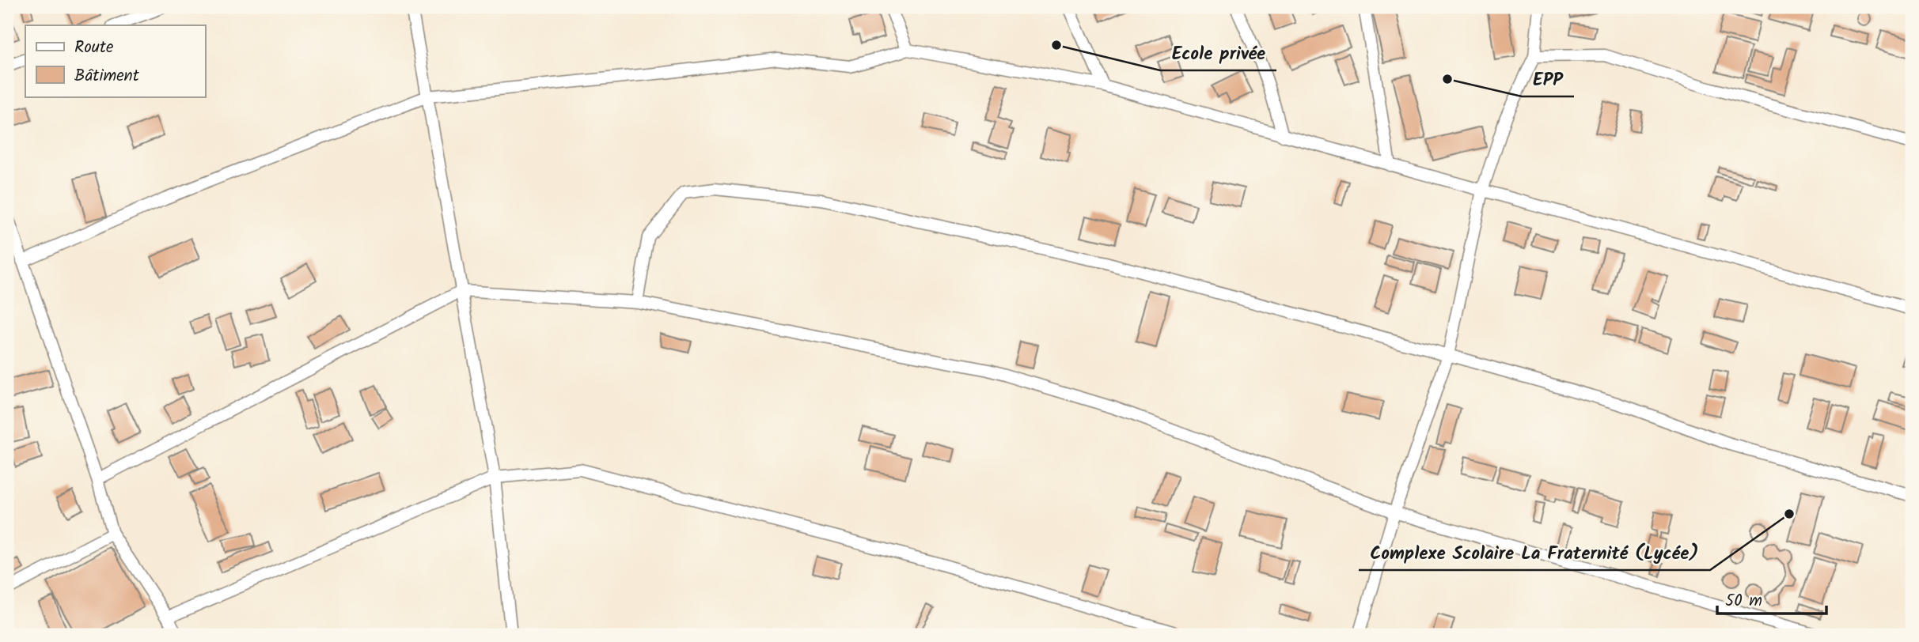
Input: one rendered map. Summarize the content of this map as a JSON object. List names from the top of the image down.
{
  "places": ["Ecole privée", "EPP", "Complexe Scolaire La Fraternité (Lycée)"],
  "legend": ["Route", "Bâtiment"],
  "scale_bar": "50 m"
}
